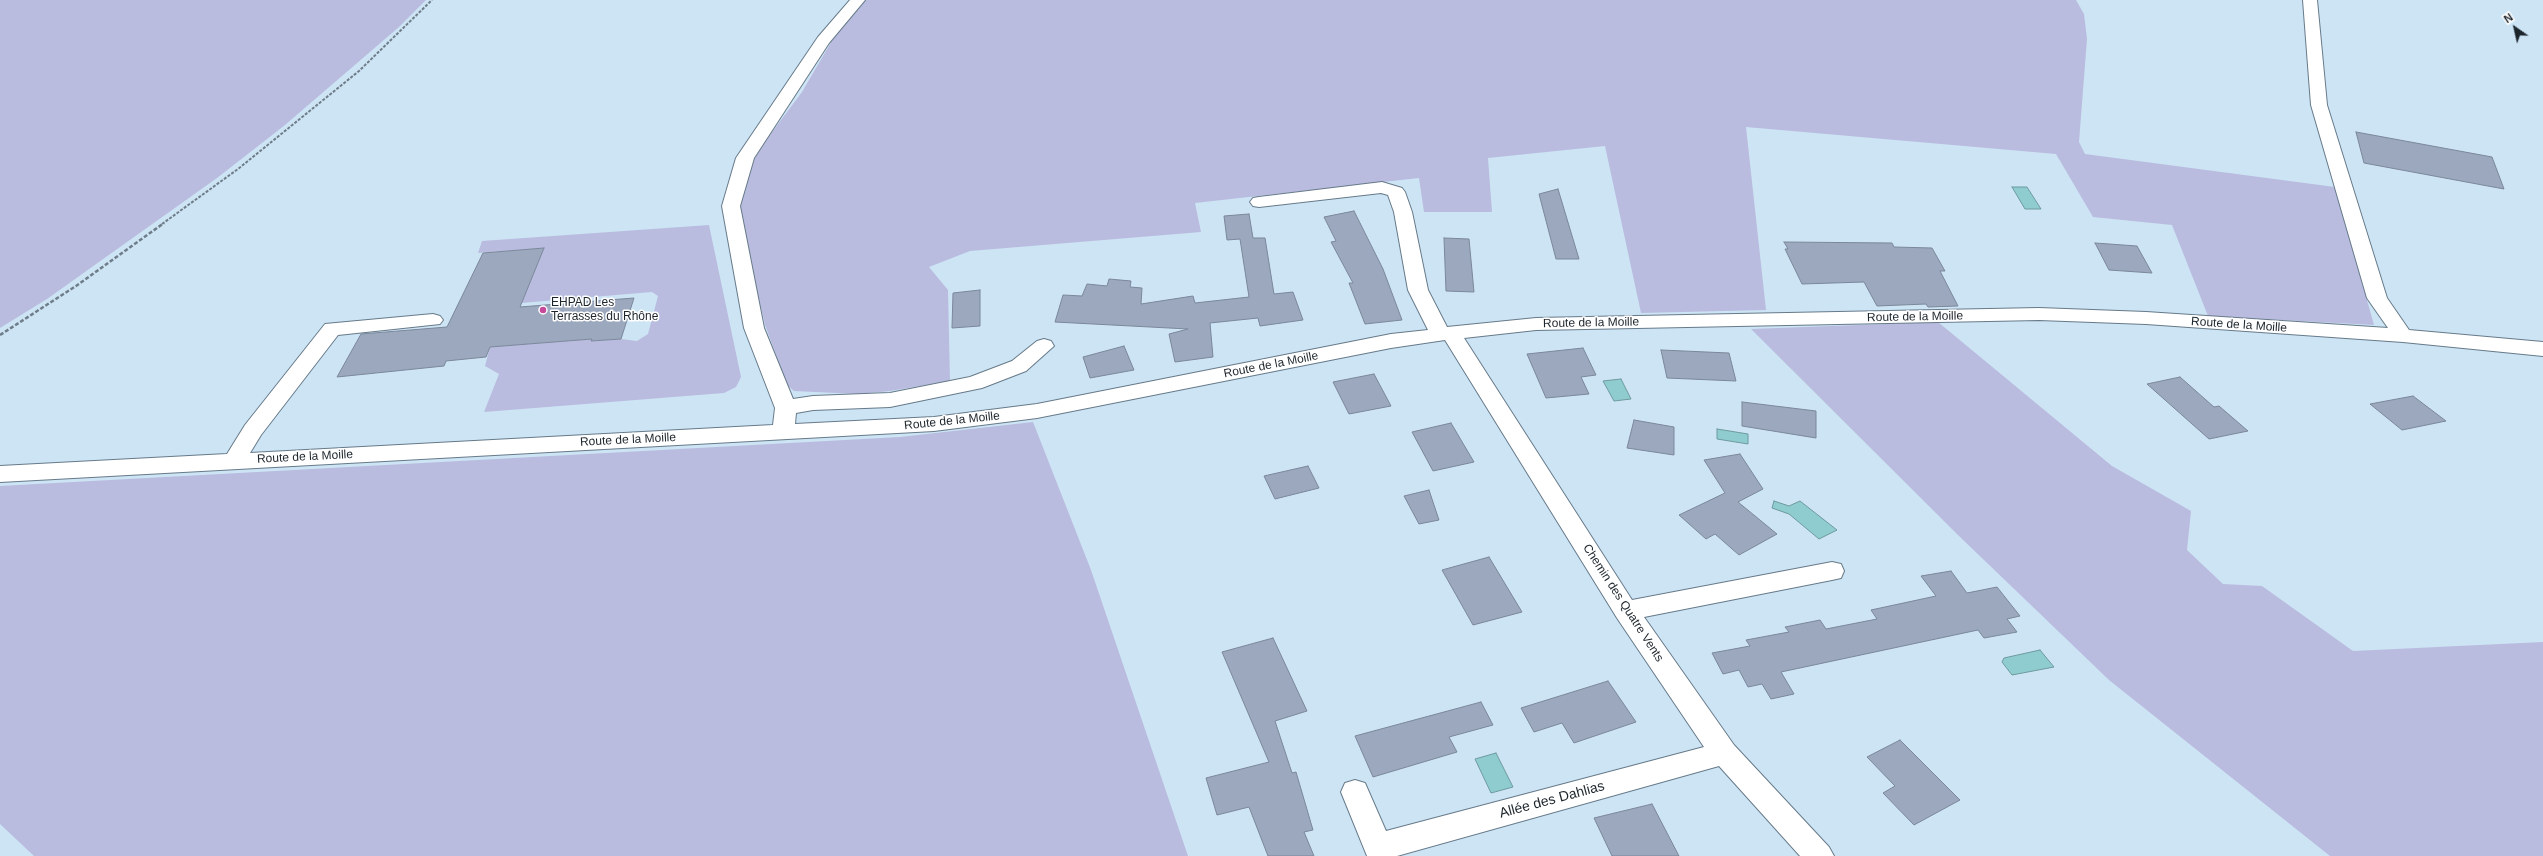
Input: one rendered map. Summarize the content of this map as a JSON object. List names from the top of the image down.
{
  "streets": {
    "street": ["Route de la Moille", "Chemin des Quatre Vents", "Allée des Dahlias"]
  },
  "crossings": [
    ["Route de la Moille", "Chemin des Quatre Vents"],
    ["Chemin des Quatre Vents", "Allée des Dahlias"]
  ],
  "places": ["EHPAD Les Terrasses du Rhône"],
  "north": "top left"
}
